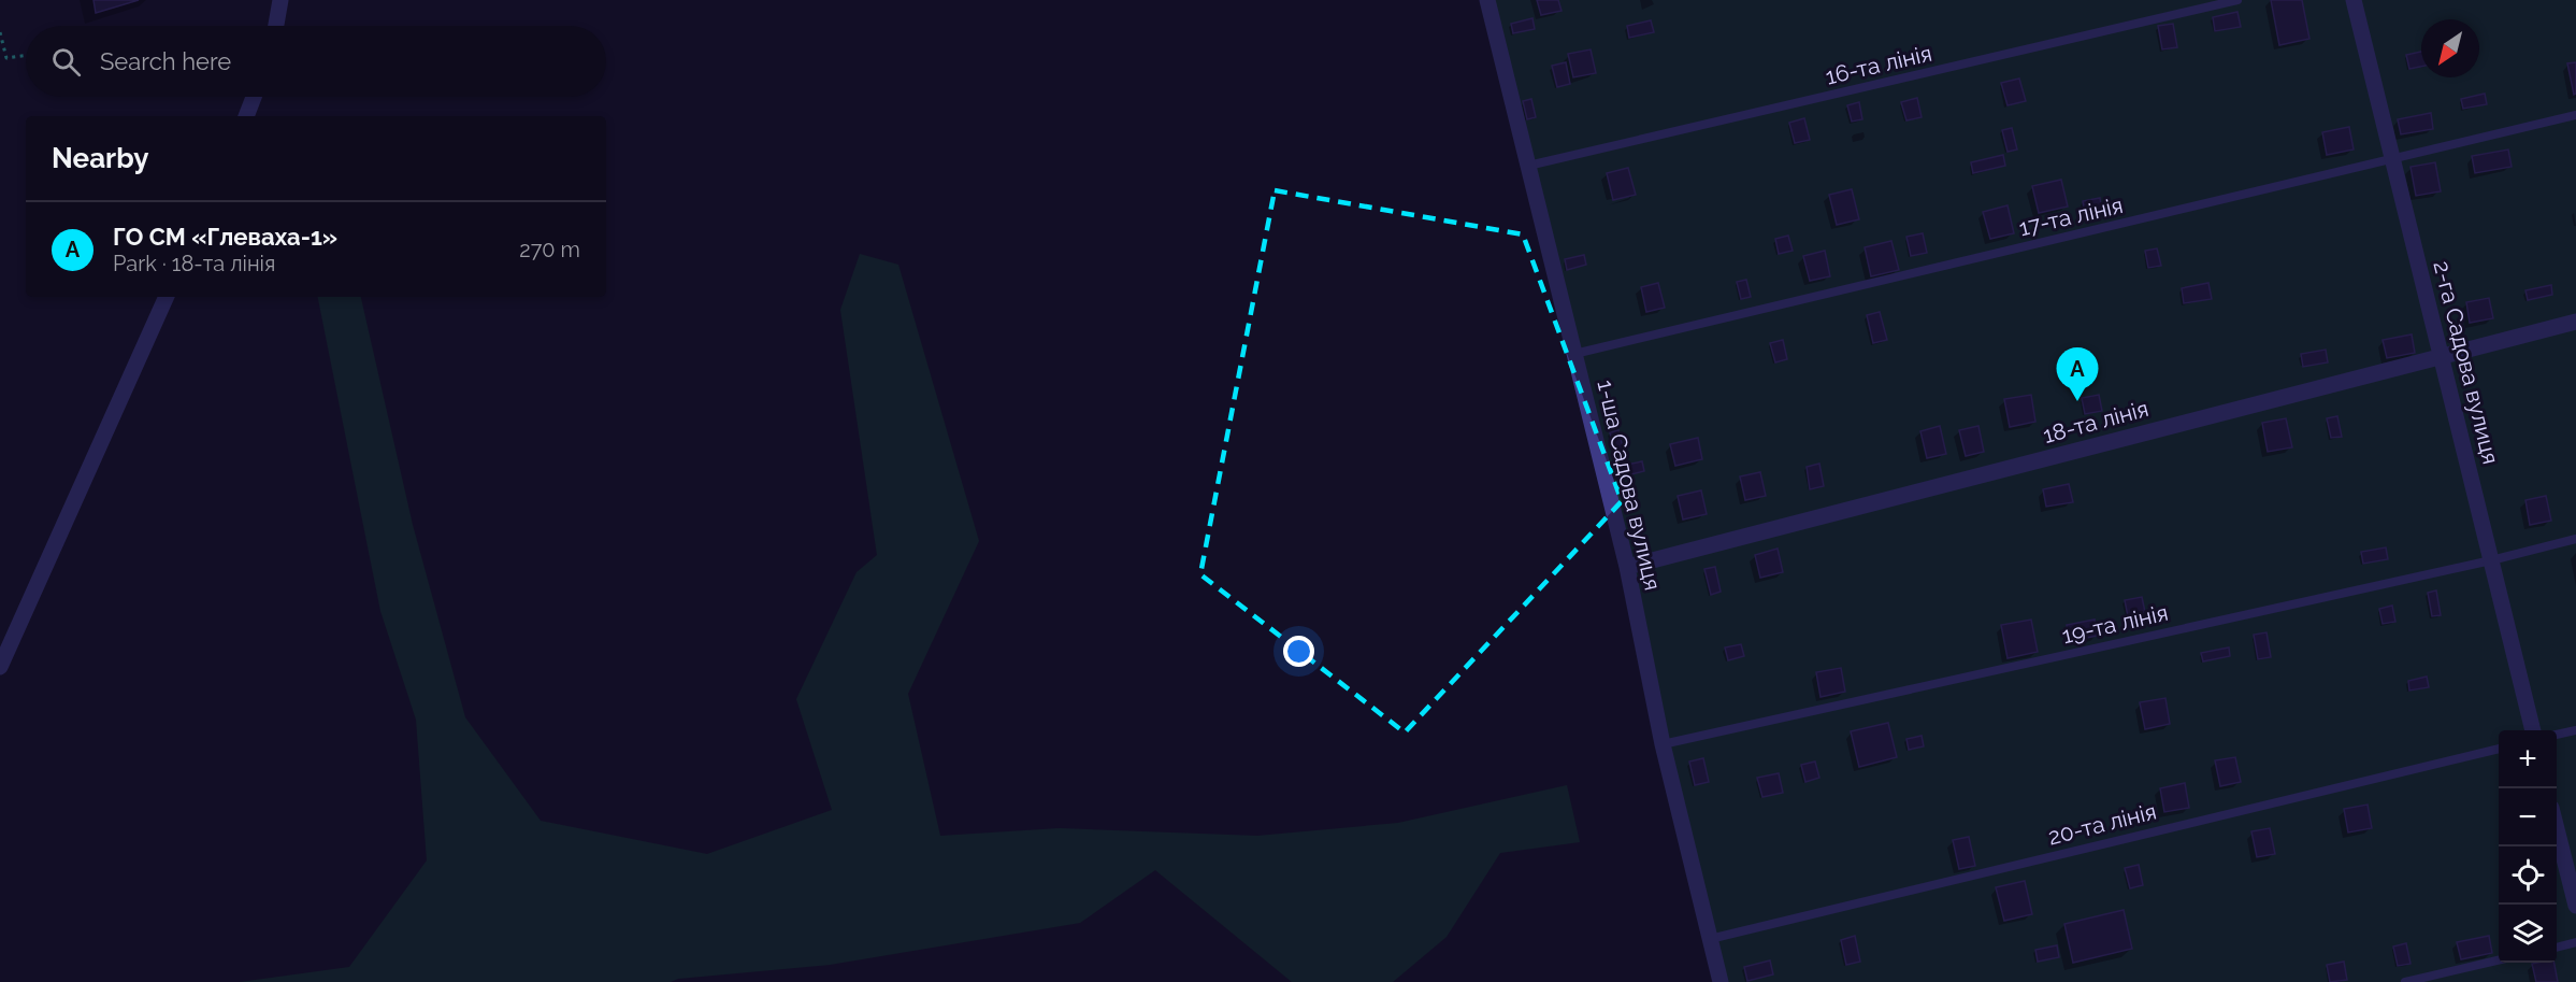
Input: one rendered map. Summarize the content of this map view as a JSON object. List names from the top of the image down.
{
  "streets": {
    "street": ["2-га Садова вулиця", "18-та лінія", "1-ша Садова вулиця"],
    "lane": [
      "16-та лінія",
      "17-та лінія",
      "19-та лінія",
      "20-та лінія"
    ]
  },
  "crossings": [
    ["16-та лінія", "1-ша Садова вулиця"],
    ["17-та лінія", "2-га Садова вулиця"],
    ["17-та лінія", "1-ша Садова вулиця"],
    ["2-га Садова вулиця", "18-та лінія"],
    ["2-га Садова вулиця", "19-та лінія"],
    ["18-та лінія", "1-ша Садова вулиця"],
    ["1-ша Садова вулиця", "19-та лінія"],
    ["1-ша Садова вулиця", "20-та лінія"]
  ],
  "north": "bottom left",
  "page": {
    "search": "Search here",
    "heading": "Nearby",
    "list": [
      {
        "mark": "A",
        "name": "ГО СМ «Глеваха-1»",
        "note": "Park · 18-та лінія",
        "value": "270 m"
      }
    ],
    "pins": "A",
    "map_buttons": ["+", "−"]
  }
}
